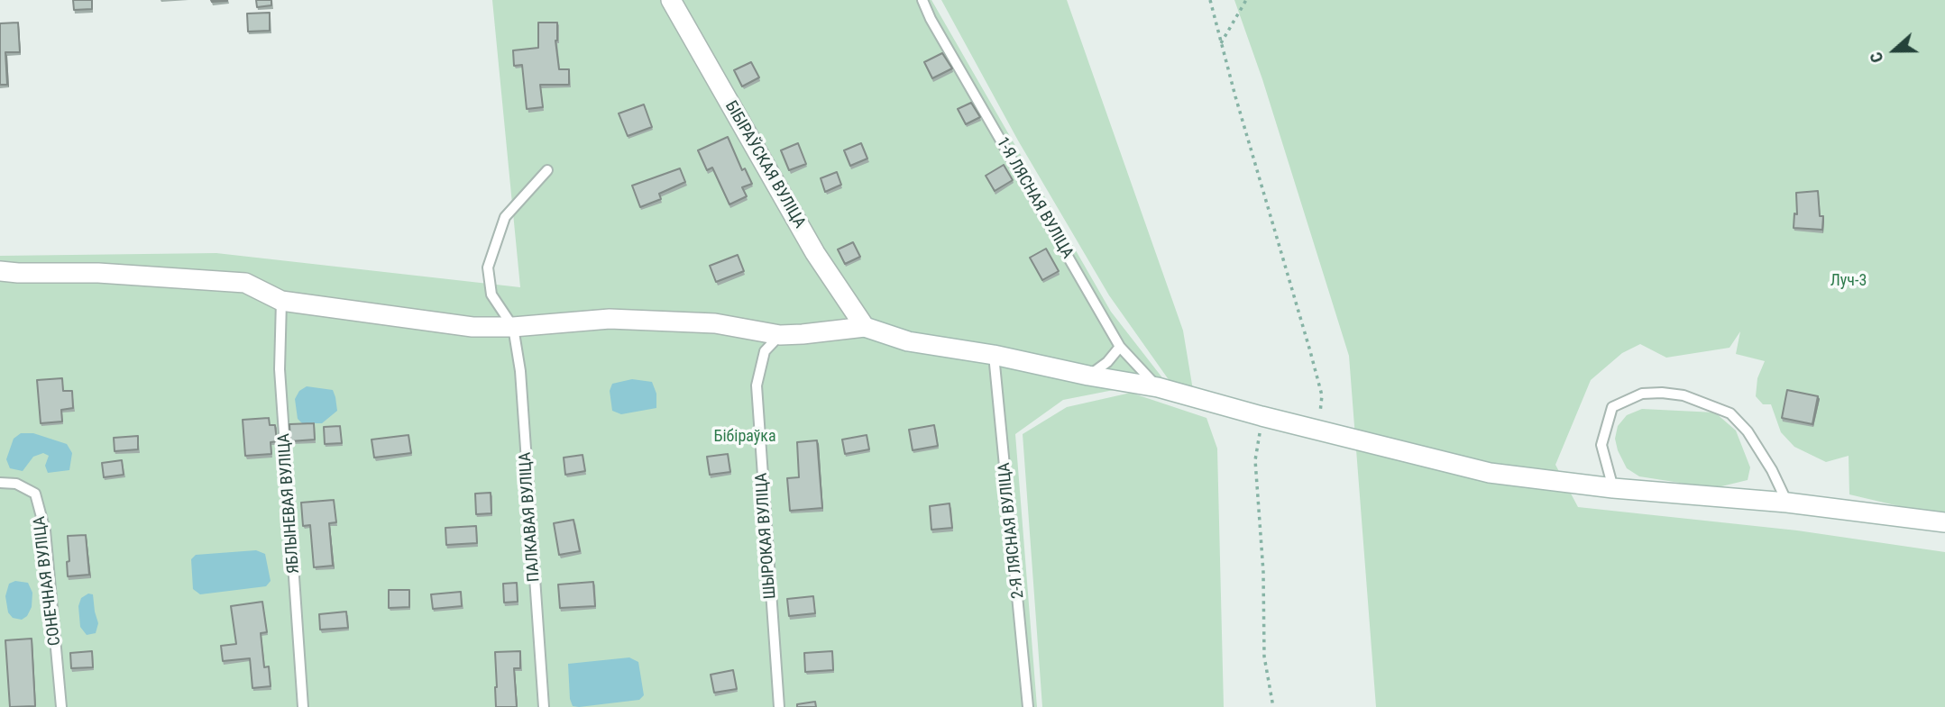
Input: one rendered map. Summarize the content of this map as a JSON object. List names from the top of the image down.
{
  "streets": {
    "street": ["БІБІРАЎСКАЯ ВУЛІЦА"],
    "lane": [
      "1-Я ЛЯСНАЯ ВУЛІЦА",
      "ЯБЛЫНЕВАЯ ВУЛІЦА",
      "ПАЛКАВАЯ ВУЛІЦА",
      "2-Я ЛЯСНАЯ ВУЛІЦА",
      "ШЫРОКАЯ ВУЛІЦА",
      "СОНЕЧНАЯ ВУЛІЦА"
    ]
  },
  "parks": ["Луч-3", "Бібіраўка"],
  "north": "left"
}
